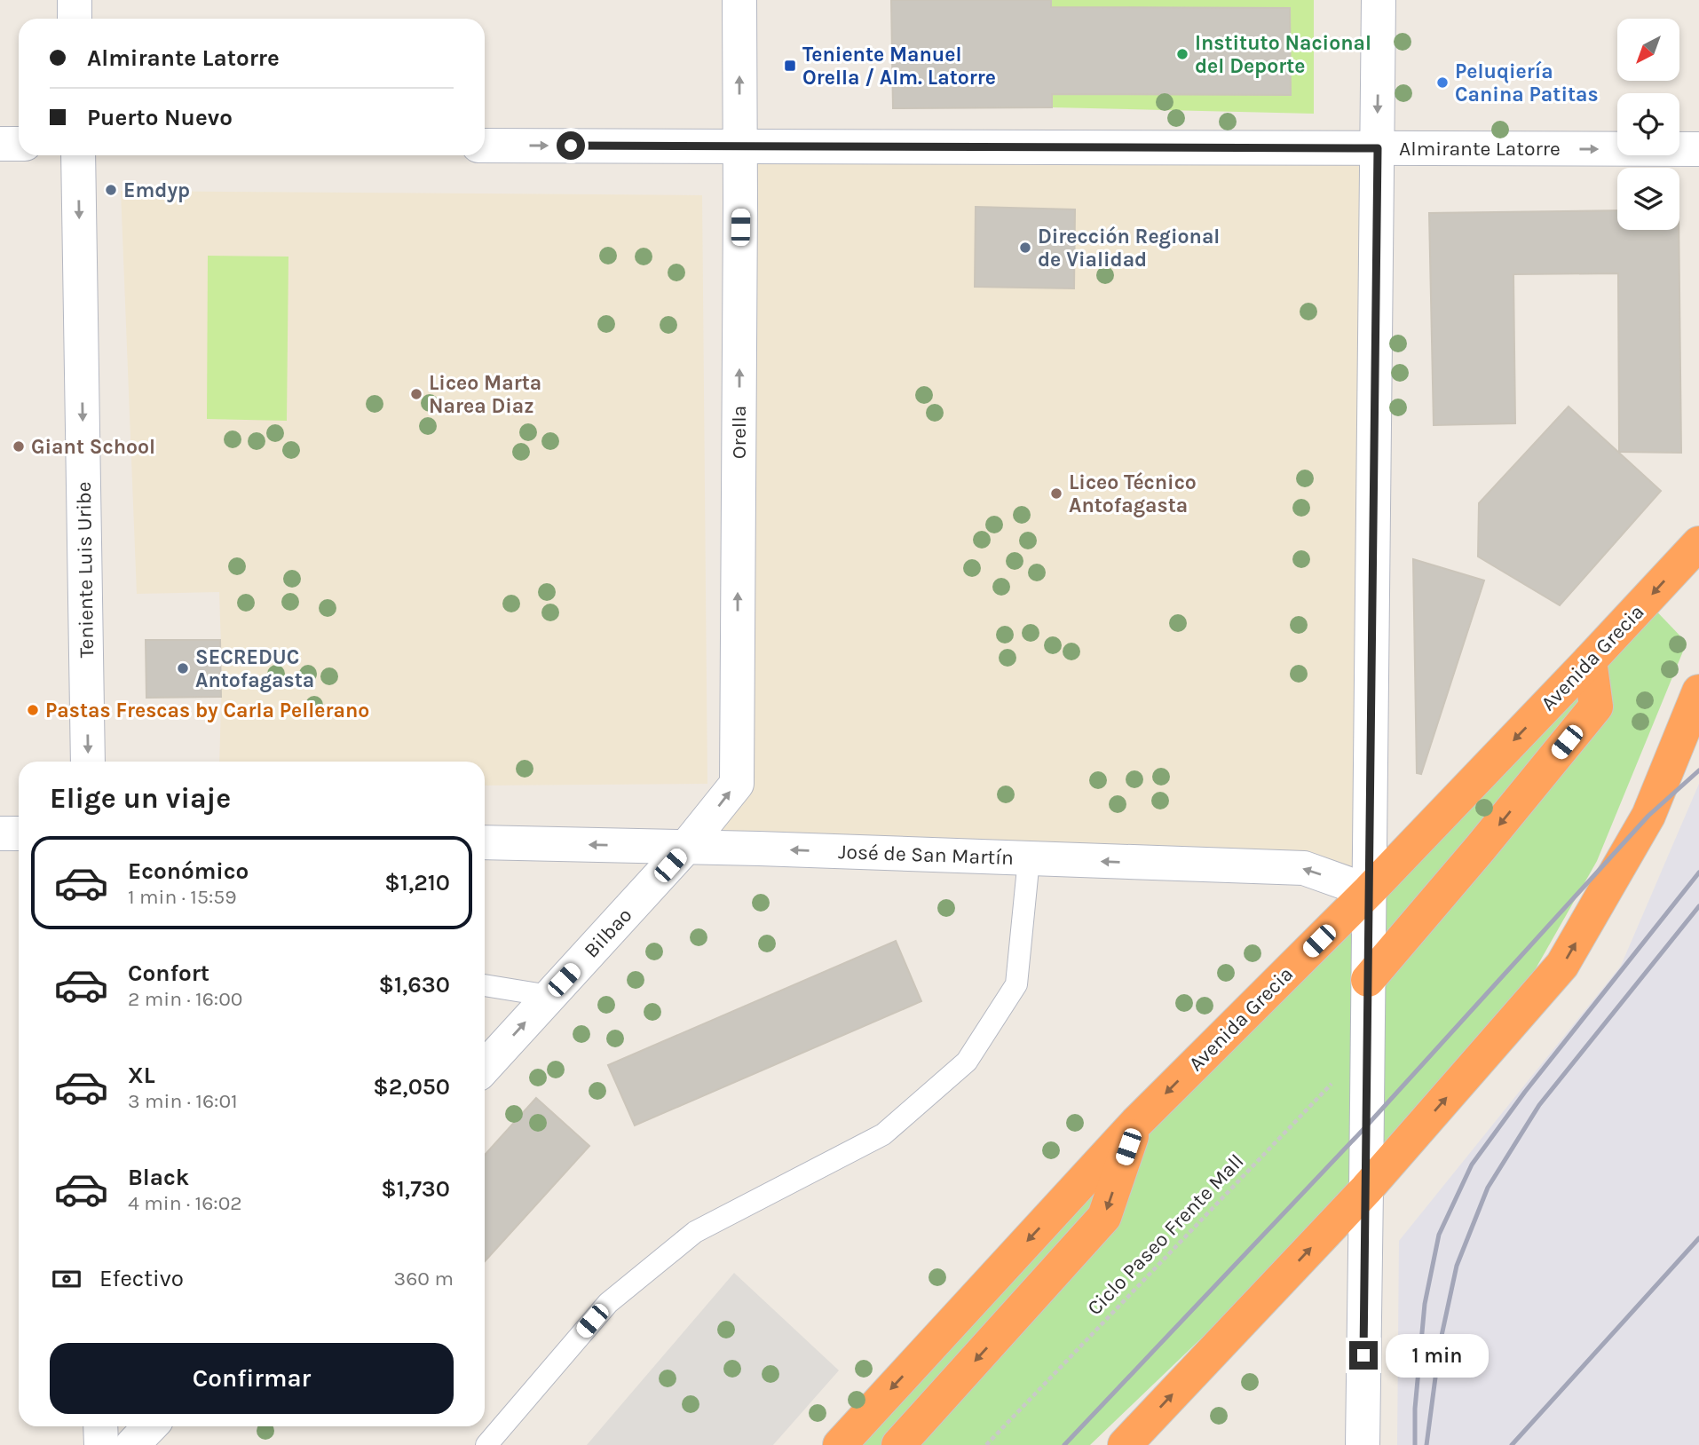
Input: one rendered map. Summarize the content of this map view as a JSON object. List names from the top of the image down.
{
  "streets": {
    "highway": ["Avenida Grecia"],
    "street": [
      "Almirante Latorre",
      "Orella",
      "Teniente Luis Uribe",
      "José de San Martín",
      "Bilbao"
    ],
    "path": ["Ciclo Paseo Frente Mall"]
  },
  "crossings": [
    ["Almirante Latorre", "Orella"],
    ["Orella", "José de San Martín"],
    ["Orella", "Bilbao"],
    ["Avenida Grecia", "José de San Martín"],
    ["José de San Martín", "Bilbao"]
  ],
  "one_way": [
    "Almirante Latorre",
    "Orella",
    "Teniente Luis Uribe",
    "José de San Martín"
  ],
  "places": {
    "other": [
      "Instituto Nacional del Deporte",
      "Peluqiería Canina Patitas",
      "Emdyp",
      "Dirección Regional de Vialidad",
      "Liceo Marta Narea Diaz",
      "Giant School",
      "Liceo Técnico Antofagasta",
      "SECREDUC Antofagasta",
      "Pastas Frescas by Carla Pellerano"
    ],
    "transit": ["Teniente Manuel Orella / Alm. Latorre"]
  },
  "north": "bottom left",
  "page": {
    "banner": ["Almirante Latorre", "Puerto Nuevo"],
    "heading": "Elige un viaje",
    "list": [
      {
        "name": "Económico",
        "note": "1 min · 15:59",
        "value": "$1,210"
      },
      {
        "name": "Confort",
        "note": "2 min · 16:00",
        "value": "$1,630"
      },
      {
        "name": "XL",
        "note": "3 min · 16:01",
        "value": "$2,050"
      },
      {
        "name": "Black",
        "note": "4 min · 16:02",
        "value": "$1,730"
      }
    ],
    "pay": ["Efectivo", "360 m"],
    "buttons": "Confirmar",
    "bubble": "1 min"
  }
}
